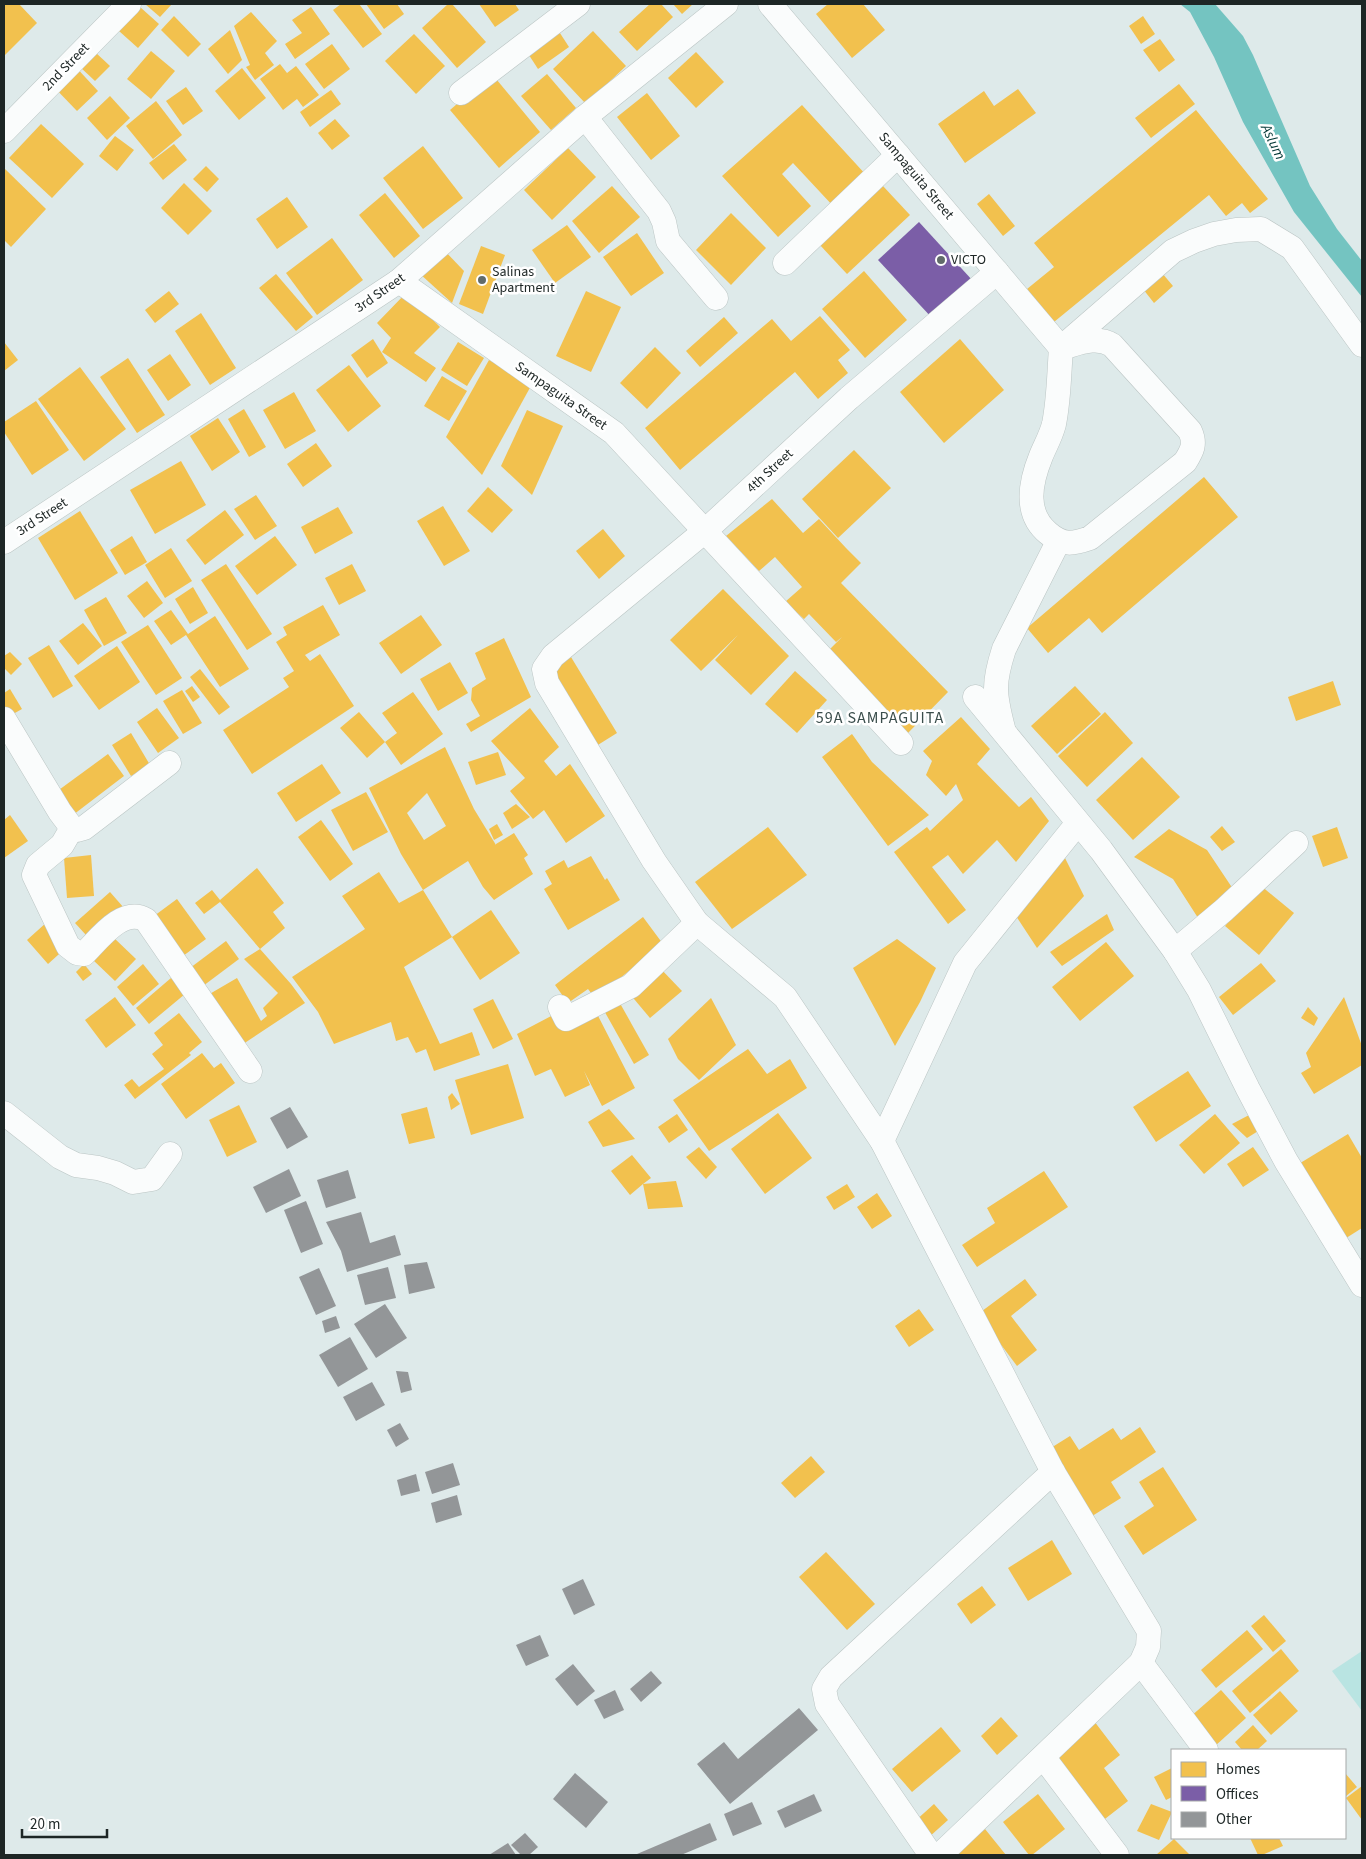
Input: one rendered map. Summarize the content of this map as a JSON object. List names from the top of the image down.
{
  "streets": {
    "street": [
      "2nd Street",
      "Sampaguita Street",
      "3rd Street",
      "4th Street"
    ]
  },
  "crossings": [
    ["Sampaguita Street", "3rd Street"],
    ["Sampaguita Street", "4th Street"]
  ],
  "districts": ["59A SAMPAGUITA"],
  "water": ["Aslum"],
  "places": ["VICTO", "Salinas Apartment"],
  "legend": ["Homes", "Offices", "Other"],
  "scale_bar": "20 m"
}
